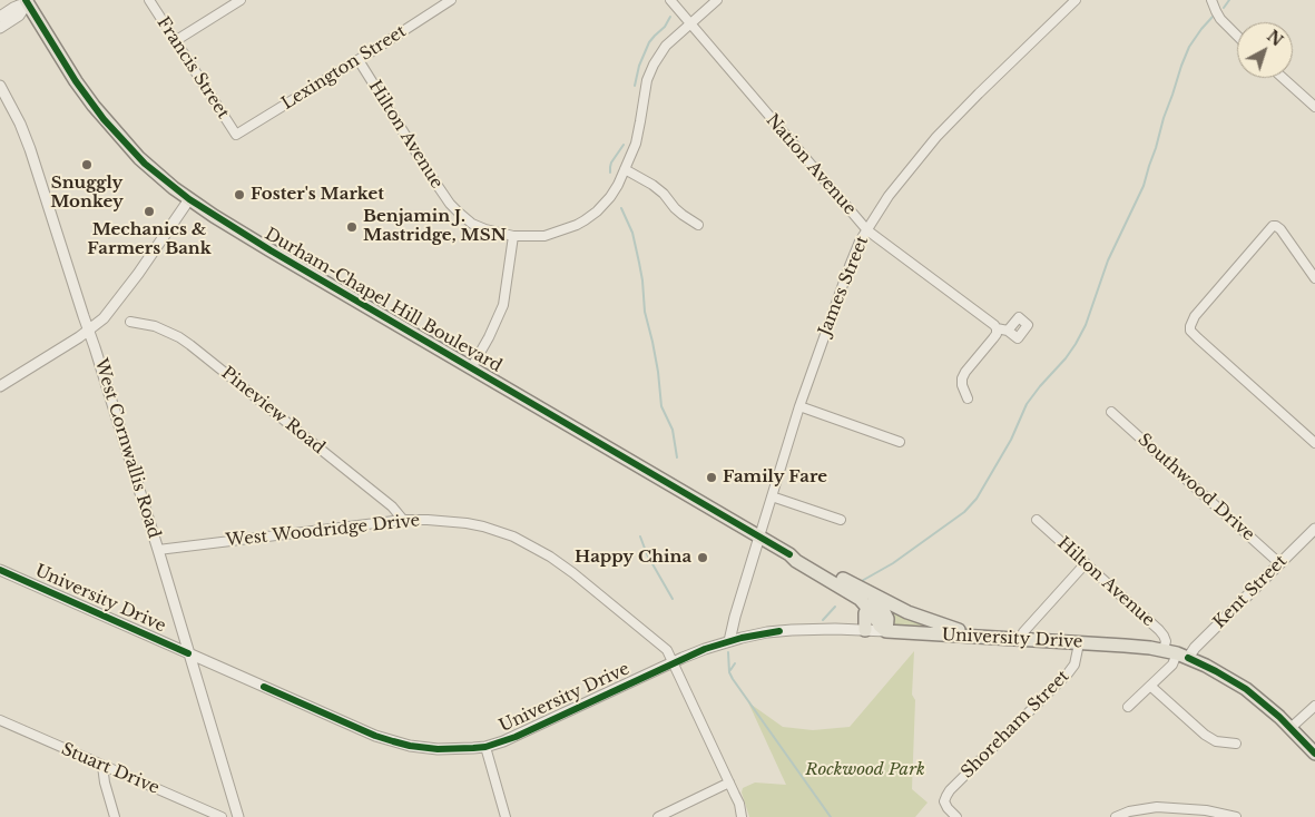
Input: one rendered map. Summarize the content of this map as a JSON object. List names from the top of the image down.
{
  "streets": {
    "main road": ["Durham-Chapel Hill Boulevard", "University Drive"],
    "street": [
      "Francis Street",
      "Lexington Street",
      "Hilton Avenue",
      "Nation Avenue",
      "James Street",
      "Pineview Road",
      "West Cornwallis Road",
      "Southwood Drive",
      "West Woodridge Drive",
      "Kent Street",
      "Shoreham Street",
      "Stuart Drive"
    ]
  },
  "crossings": [
    ["Francis Street", "Lexington Street"],
    ["Lexington Street", "Hilton Avenue"],
    ["Hilton Avenue", "Nation Avenue"],
    ["Hilton Avenue", "University Drive"],
    ["Nation Avenue", "James Street"],
    ["James Street", "Durham-Chapel Hill Boulevard"],
    ["James Street", "University Drive"],
    ["Durham-Chapel Hill Boulevard", "University Drive"],
    ["Pineview Road", "West Woodridge Drive"],
    ["West Cornwallis Road", "West Woodridge Drive"],
    ["West Cornwallis Road", "University Drive"],
    ["Southwood Drive", "Kent Street"],
    ["West Woodridge Drive", "University Drive"],
    ["Kent Street", "University Drive"],
    ["University Drive", "Shoreham Street"]
  ],
  "parks": ["Rockwood Park"],
  "places": [
    "Snuggly Monkey",
    "Foster's Market",
    "Mechanics & Farmers Bank",
    "Benjamin J. Mastridge, MSN",
    "Family Fare",
    "Happy China"
  ],
  "north": "top right"
}
